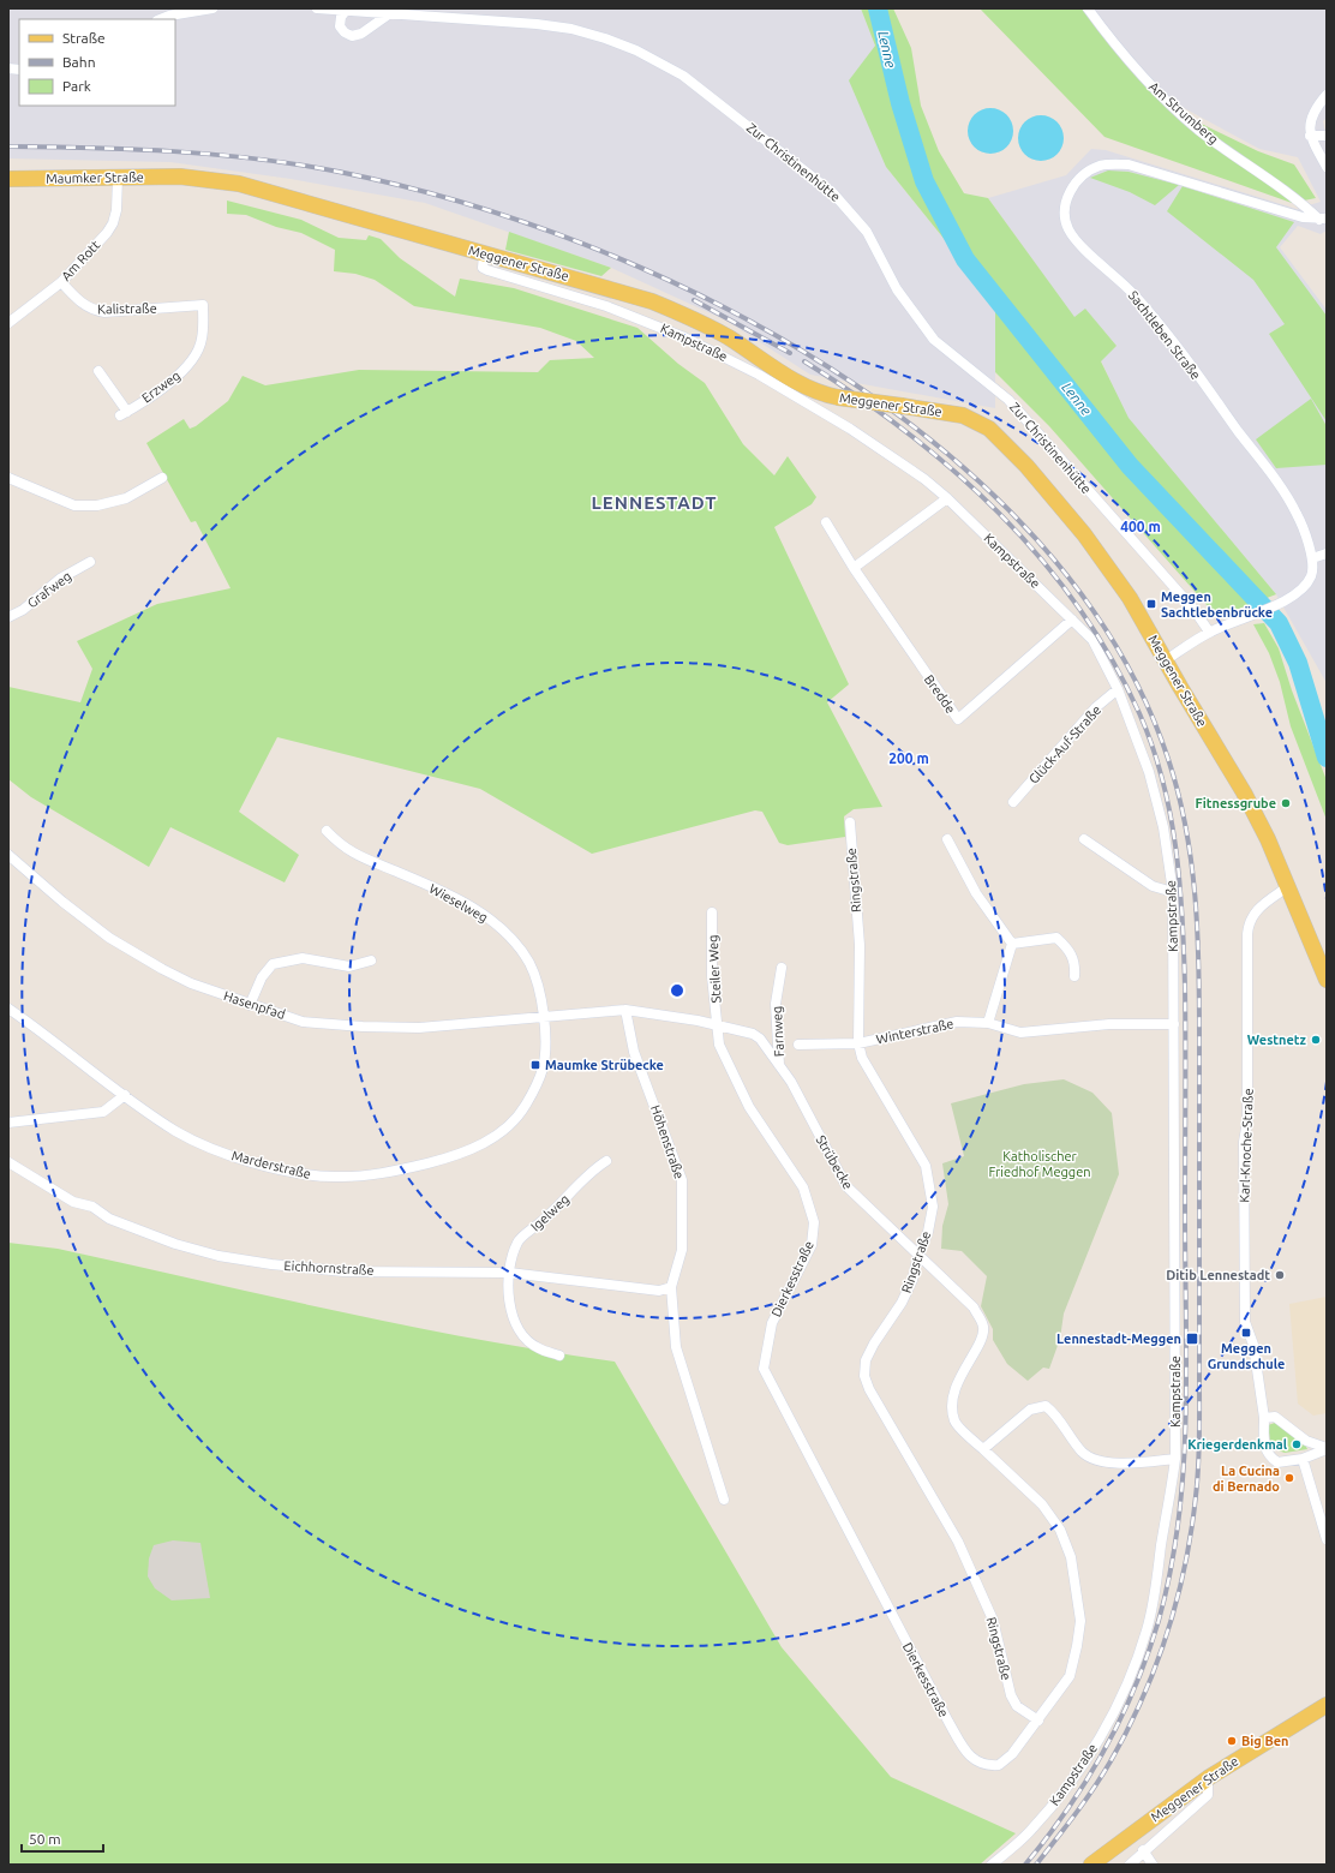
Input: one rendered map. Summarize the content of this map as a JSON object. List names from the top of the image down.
{
  "streets": {
    "main road": ["Maumker Straße", "Meggener Straße"],
    "street": [
      "Am Strumberg",
      "Zur Christinenhütte",
      "Am Rott",
      "Kalistraße",
      "Sachtleben Straße",
      "Kampstraße",
      "Erzweg",
      "Grafweg",
      "Bredde",
      "Glück-Auf-Straße",
      "Ringstraße",
      "Wieselweg",
      "Steiler Weg",
      "Hasenpfad",
      "Farnweg",
      "Winterstraße",
      "Höhenstraße",
      "Karl-Knoche-Straße",
      "Strübecke",
      "Marderstraße",
      "Igelweg",
      "Eichhornstraße",
      "Dierkesstraße"
    ]
  },
  "crossings": [
    ["Am Strumberg", "Sachtleben Straße"],
    ["Zur Christinenhütte", "Sachtleben Straße"],
    ["Maumker Straße", "Am Rott"],
    ["Maumker Straße", "Meggener Straße"],
    ["Am Rott", "Kalistraße"],
    ["Meggener Straße", "Sachtleben Straße"],
    ["Meggener Straße", "Kampstraße"],
    ["Meggener Straße", "Karl-Knoche-Straße"],
    ["Kalistraße", "Erzweg"],
    ["Kampstraße", "Bredde"],
    ["Kampstraße", "Glück-Auf-Straße"],
    ["Kampstraße", "Winterstraße"],
    ["Ringstraße", "Winterstraße"],
    ["Ringstraße", "Strübecke"],
    ["Ringstraße", "Dierkesstraße"],
    ["Wieselweg", "Hasenpfad"],
    ["Wieselweg", "Strübecke"],
    ["Wieselweg", "Marderstraße"],
    ["Steiler Weg", "Strübecke"],
    ["Steiler Weg", "Dierkesstraße"],
    ["Hasenpfad", "Strübecke"],
    ["Hasenpfad", "Marderstraße"],
    ["Farnweg", "Strübecke"],
    ["Höhenstraße", "Strübecke"],
    ["Höhenstraße", "Eichhornstraße"],
    ["Strübecke", "Marderstraße"],
    ["Strübecke", "Dierkesstraße"],
    ["Igelweg", "Eichhornstraße"]
  ],
  "districts": ["LENNESTADT"],
  "water": ["Lenne"],
  "parks": ["Katholischer Friedhof Meggen"],
  "places": {
    "transit": [
      "Meggen Sachtlebenbrücke",
      "Maumke Strübecke",
      "Meggen Grundschule",
      "Lennestadt-Meggen"
    ],
    "other": [
      "Fitnessgrube",
      "Westnetz",
      "Ditib Lennestadt",
      "Kriegerdenkmal",
      "La Cucina di Bernado",
      "Big Ben"
    ]
  },
  "legend": ["Straße", "Bahn", "Park"],
  "scale_bar": "50 m",
  "rings": ["400 m", "200 m"]
}
